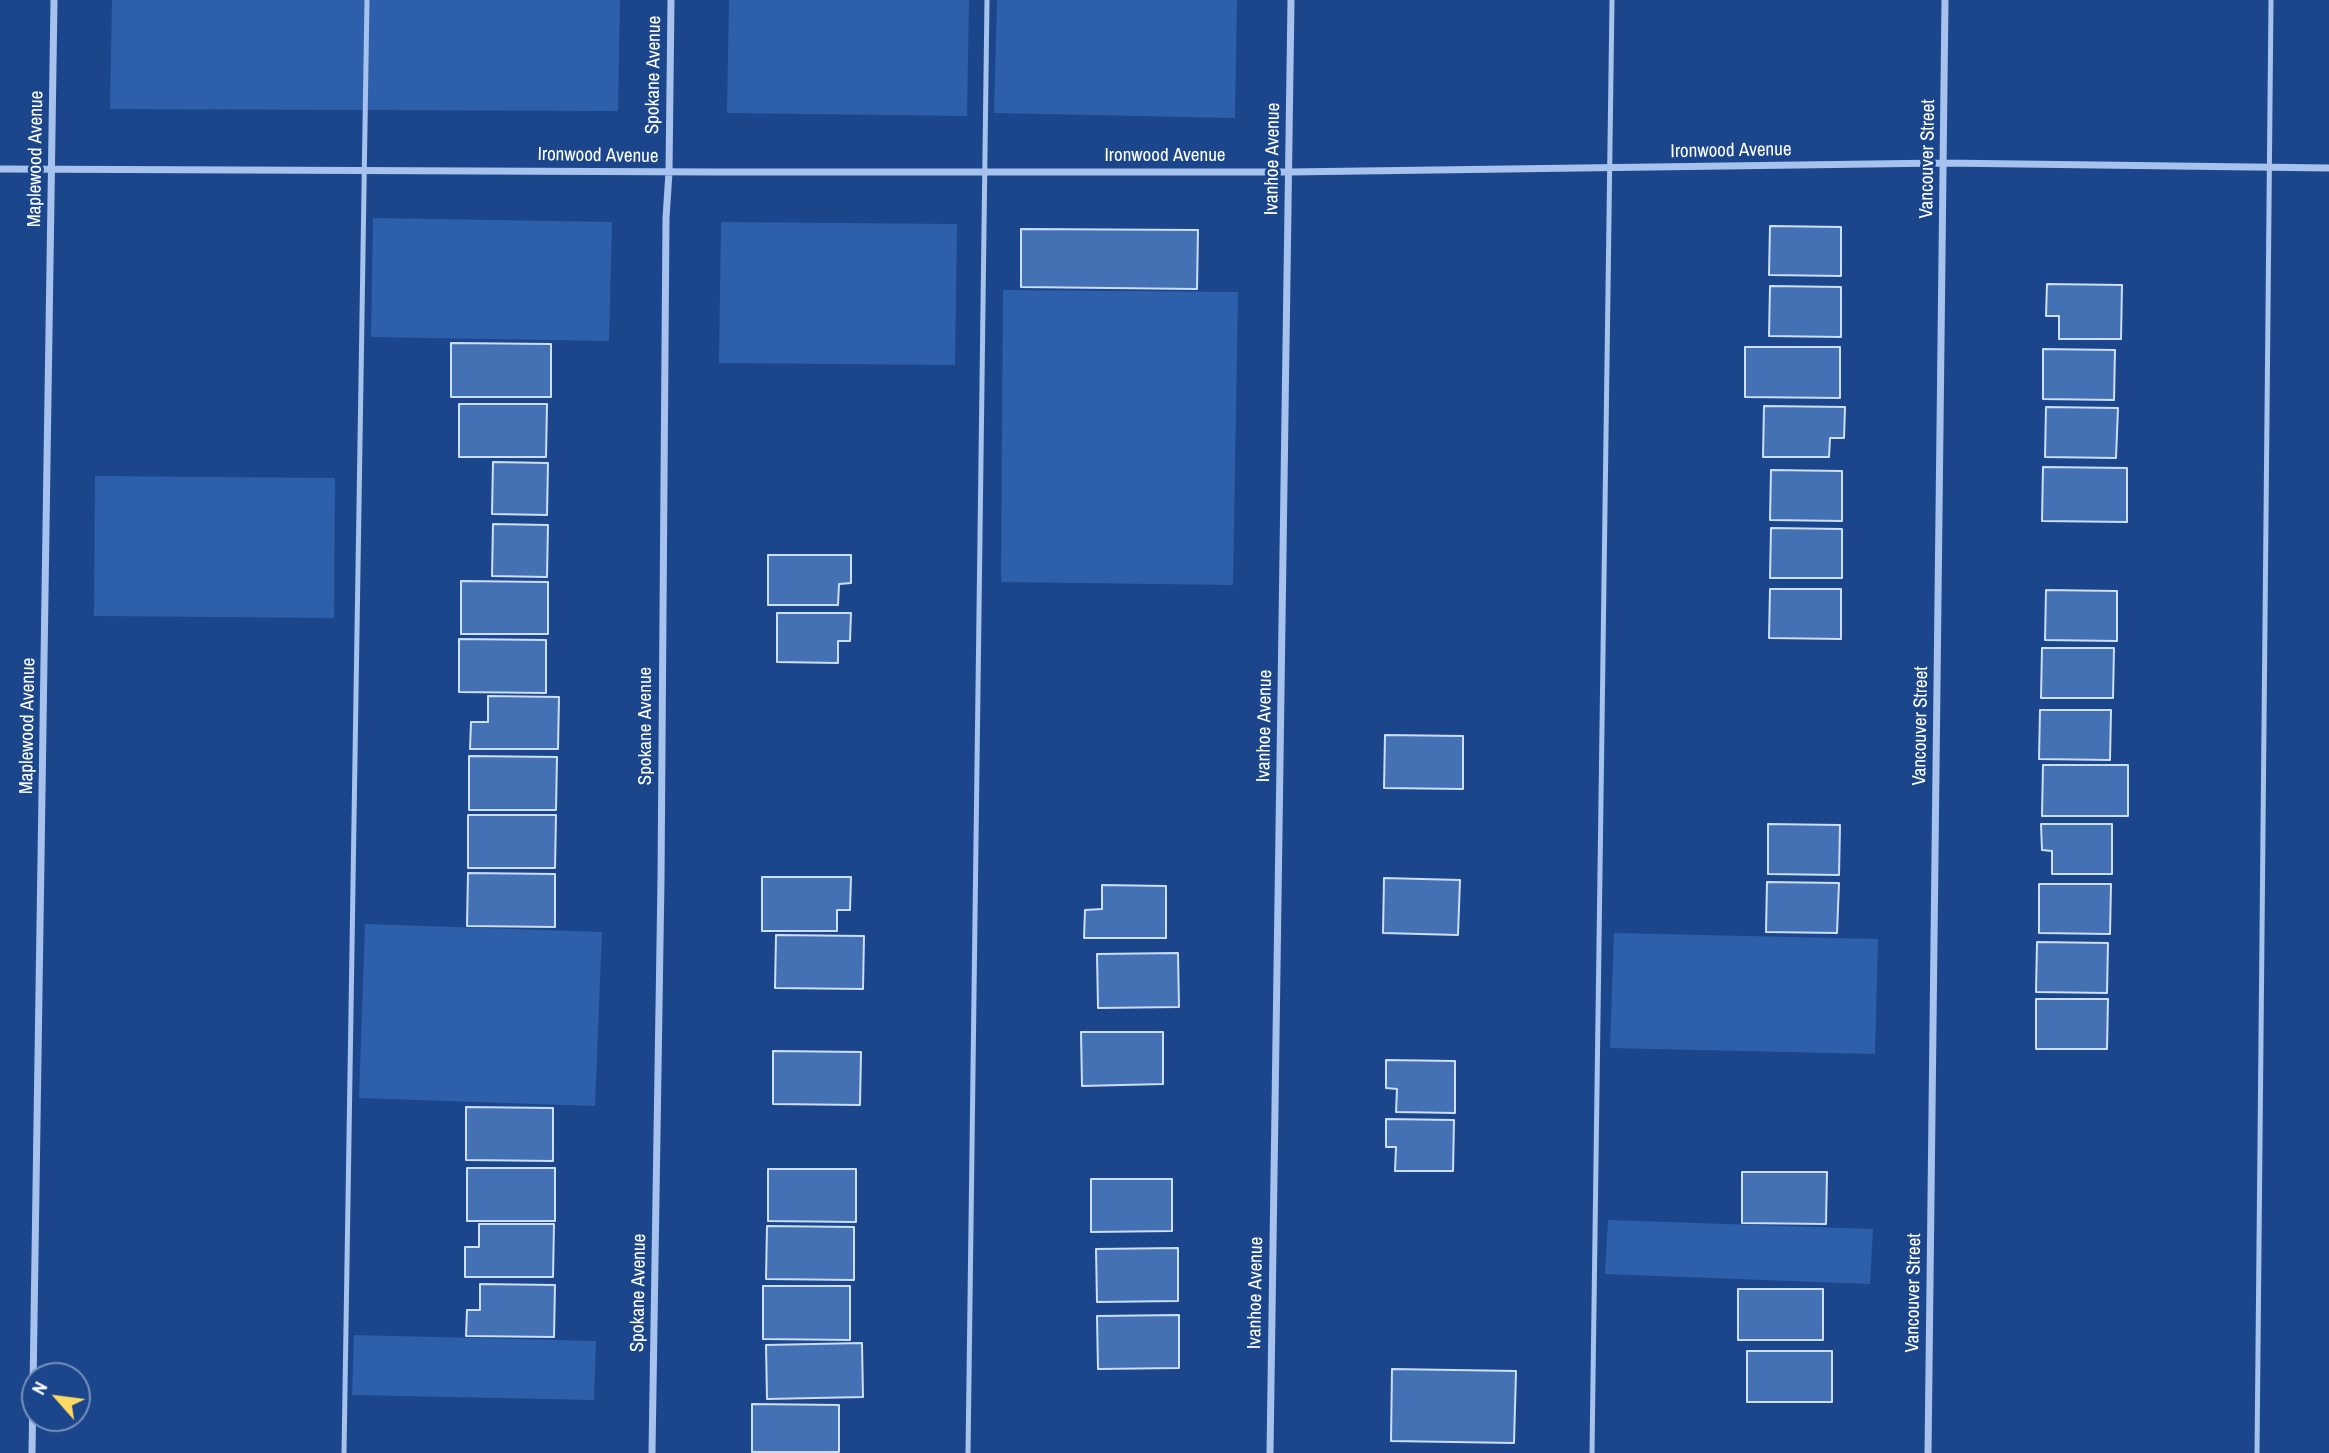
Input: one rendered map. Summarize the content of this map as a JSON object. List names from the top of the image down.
{
  "streets": {
    "street": [
      "Spokane Avenue",
      "Ironwood Avenue",
      "Maplewood Avenue",
      "Ivanhoe Avenue",
      "Vancouver Street"
    ]
  },
  "crossings": [
    ["Spokane Avenue", "Ironwood Avenue"],
    ["Ironwood Avenue", "Maplewood Avenue"],
    ["Ironwood Avenue", "Ivanhoe Avenue"],
    ["Ironwood Avenue", "Vancouver Street"]
  ],
  "north": "top left"
}
